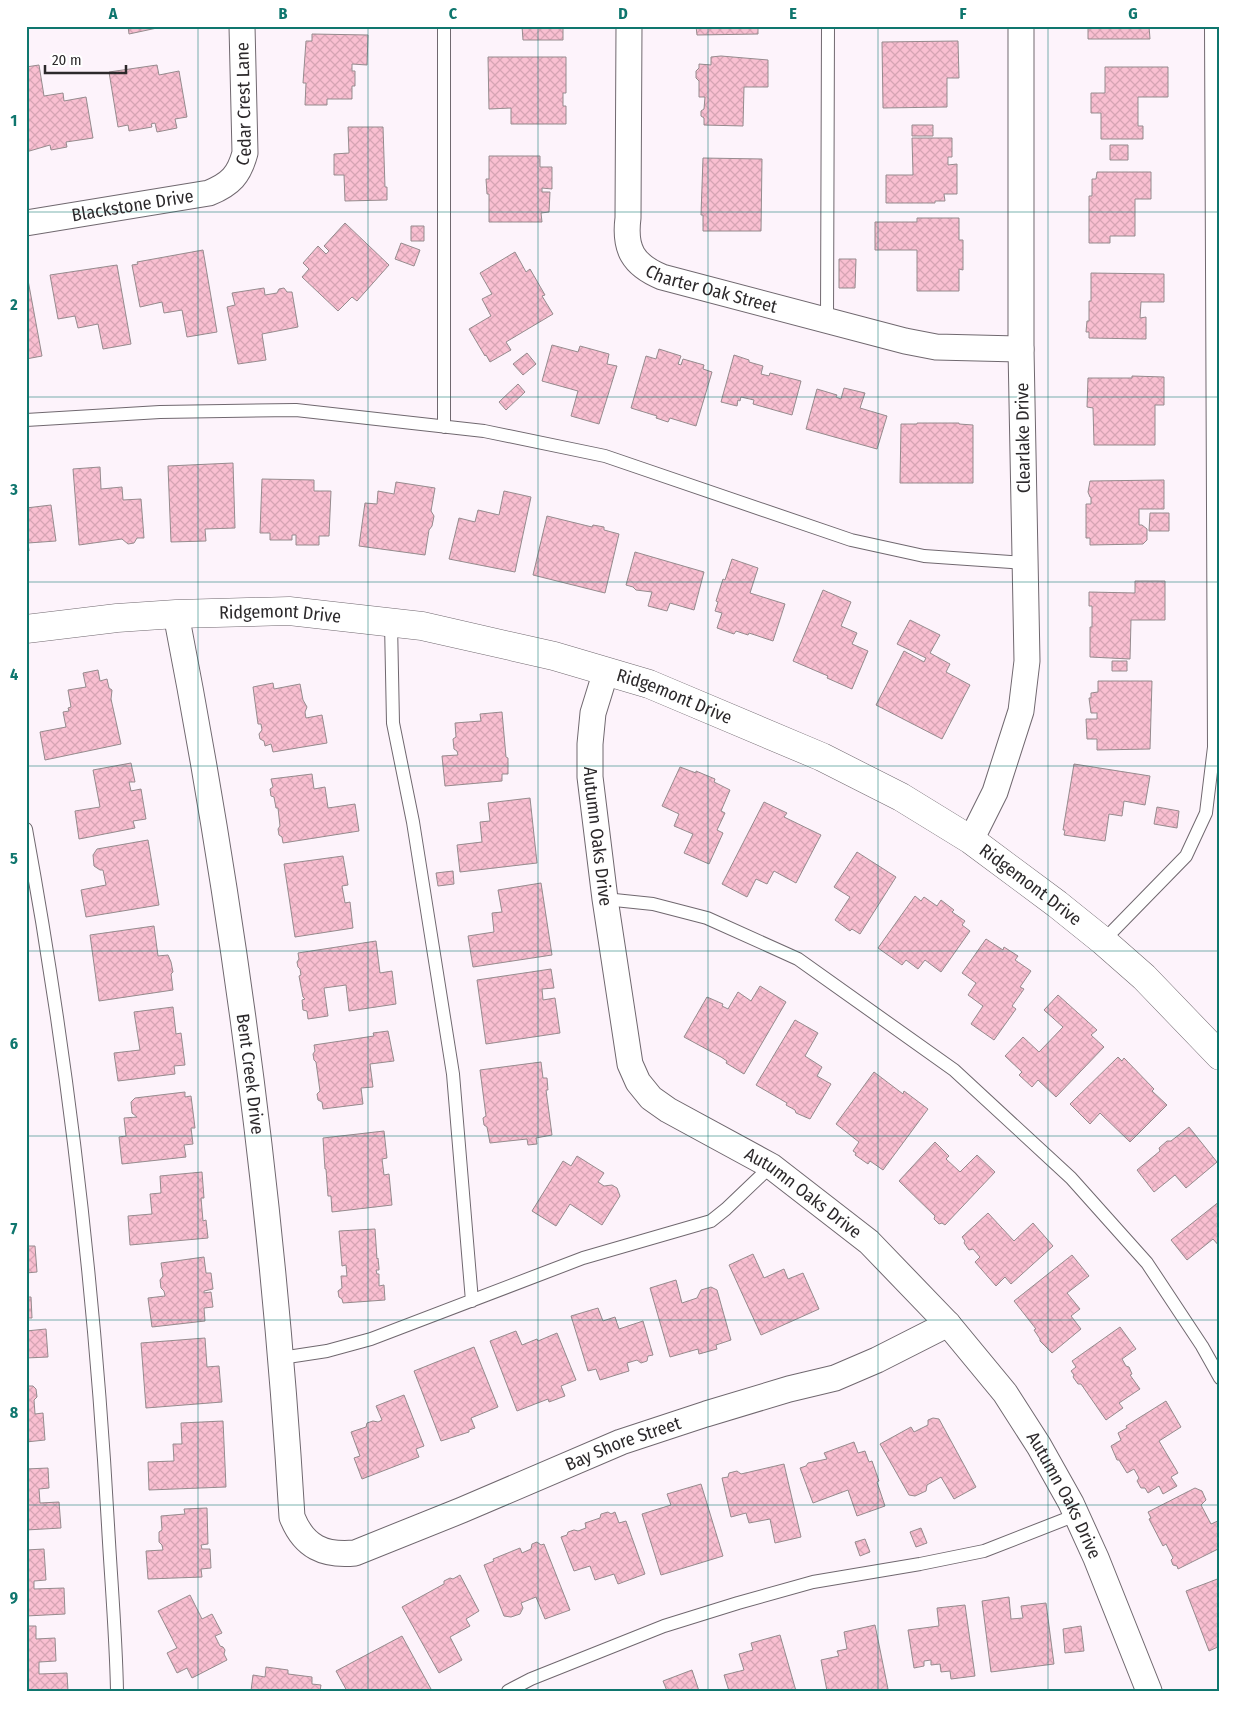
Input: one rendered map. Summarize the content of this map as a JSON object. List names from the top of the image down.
{
  "streets": {
    "street": [
      "Cedar Crest Lane",
      "Blackstone Drive",
      "Charter Oak Street",
      "Clearlake Drive",
      "Ridgemont Drive",
      "Autumn Oaks Drive",
      "Bent Creek Drive",
      "Bay Shore Street"
    ]
  },
  "crossings": [
    ["Cedar Crest Lane", "Blackstone Drive"],
    ["Charter Oak Street", "Clearlake Drive"],
    ["Clearlake Drive", "Ridgemont Drive"],
    ["Ridgemont Drive", "Autumn Oaks Drive"],
    ["Ridgemont Drive", "Bent Creek Drive"],
    ["Autumn Oaks Drive", "Bay Shore Street"],
    ["Bent Creek Drive", "Bay Shore Street"]
  ],
  "scale_bar": "20 m",
  "grid": {
    "columns": [
      "A",
      "B",
      "C",
      "D",
      "E",
      "F",
      "G"
    ],
    "rows": [
      "1",
      "2",
      "3",
      "4",
      "5",
      "6",
      "7",
      "8",
      "9"
    ]
  }
}
